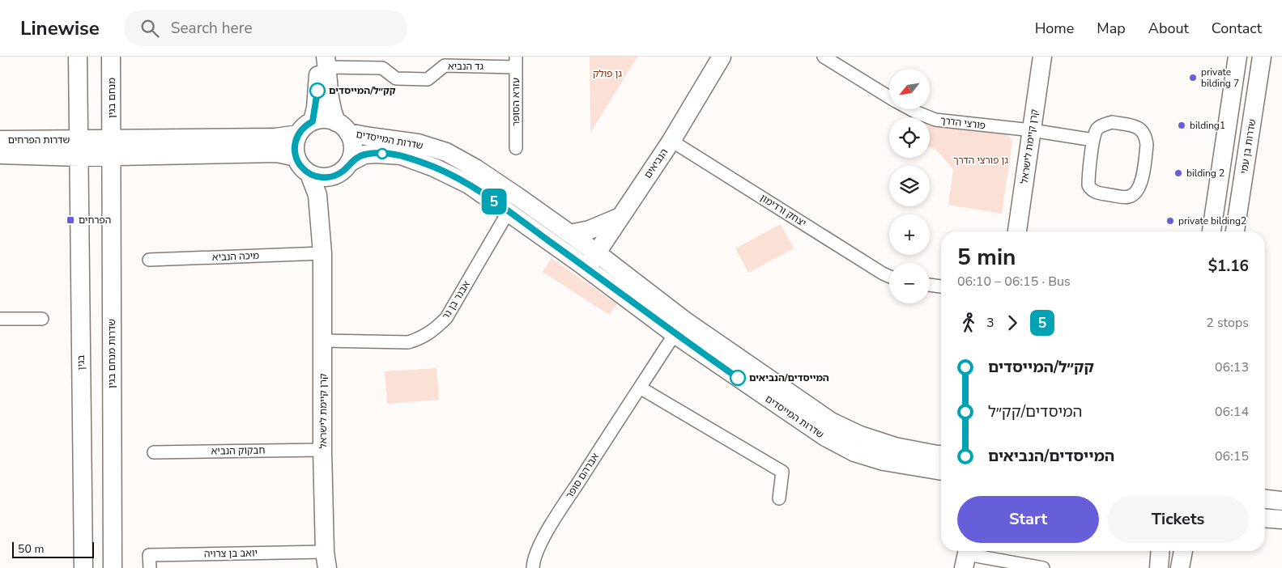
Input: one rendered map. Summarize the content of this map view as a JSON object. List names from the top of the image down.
{
  "streets": {
    "street": [
      "גד הנביא",
      "מנחם בגין",
      "עזרא הסופר",
      "פורצי הדרך",
      "שדרות הפרחים",
      "שדרות המייסדים",
      "קרן קיימת לישראל",
      "שדרות בן עמי",
      "הנביאים",
      "יצחק ורדימון",
      "מיכה הנביא",
      "אבנר בן נר",
      "שדרות מנחם בגין",
      "בגין",
      "חבקוק הנביא",
      "אברהם סופר",
      "יואב בן צרויה"
    ]
  },
  "crossings": [
    ["גד הנביא", "עזרא הסופר"],
    ["מנחם בגין", "שדרות מנחם בגין"],
    ["פורצי הדרך", "קרן קיימת לישראל"],
    ["שדרות הפרחים", "בגין"],
    ["שדרות המייסדים", "קרן קיימת לישראל"],
    ["שדרות המייסדים", "הנביאים"],
    ["שדרות המייסדים", "אבנר בן נר"],
    ["שדרות המייסדים", "אברהם סופר"],
    ["קרן קיימת לישראל", "מיכה הנביא"],
    ["קרן קיימת לישראל", "אבנר בן נר"],
    ["קרן קיימת לישראל", "חבקוק הנביא"],
    ["קרן קיימת לישראל", "יואב בן צרויה"],
    ["הנביאים", "יצחק ורדימון"]
  ],
  "parks": ["גן פולק", "גן פורצי הדרך"],
  "places": {
    "other": [
      "private bilding 7",
      "קק״ל/המייסדים",
      "bilding1",
      "bilding 2",
      "private bilding2",
      "המייסדים/הנביאים"
    ],
    "transit": ["הפרחים"]
  },
  "lines": ["bus line 5"],
  "scale_bar": "50 m",
  "north": "bottom left",
  "page": {
    "header": "Linewise",
    "search": "Search here",
    "nav": [
      "Home",
      "Map",
      "About",
      "Contact"
    ],
    "on_map": "5",
    "map_buttons": ["+", "−"],
    "heading": ["5 min", "06:10 – 06:15 · Bus", "$1.16"],
    "legs": ["3", "5", "2 stops"],
    "list": [
      {
        "name": "קק״ל/המייסדים",
        "value": "06:13"
      },
      {
        "name": "המיסדים/קק״ל",
        "value": "06:14"
      },
      {
        "name": "המייסדים/הנביאים",
        "value": "06:15"
      }
    ],
    "buttons": ["Start", "Tickets"],
    "scale": "50 m"
  }
}
